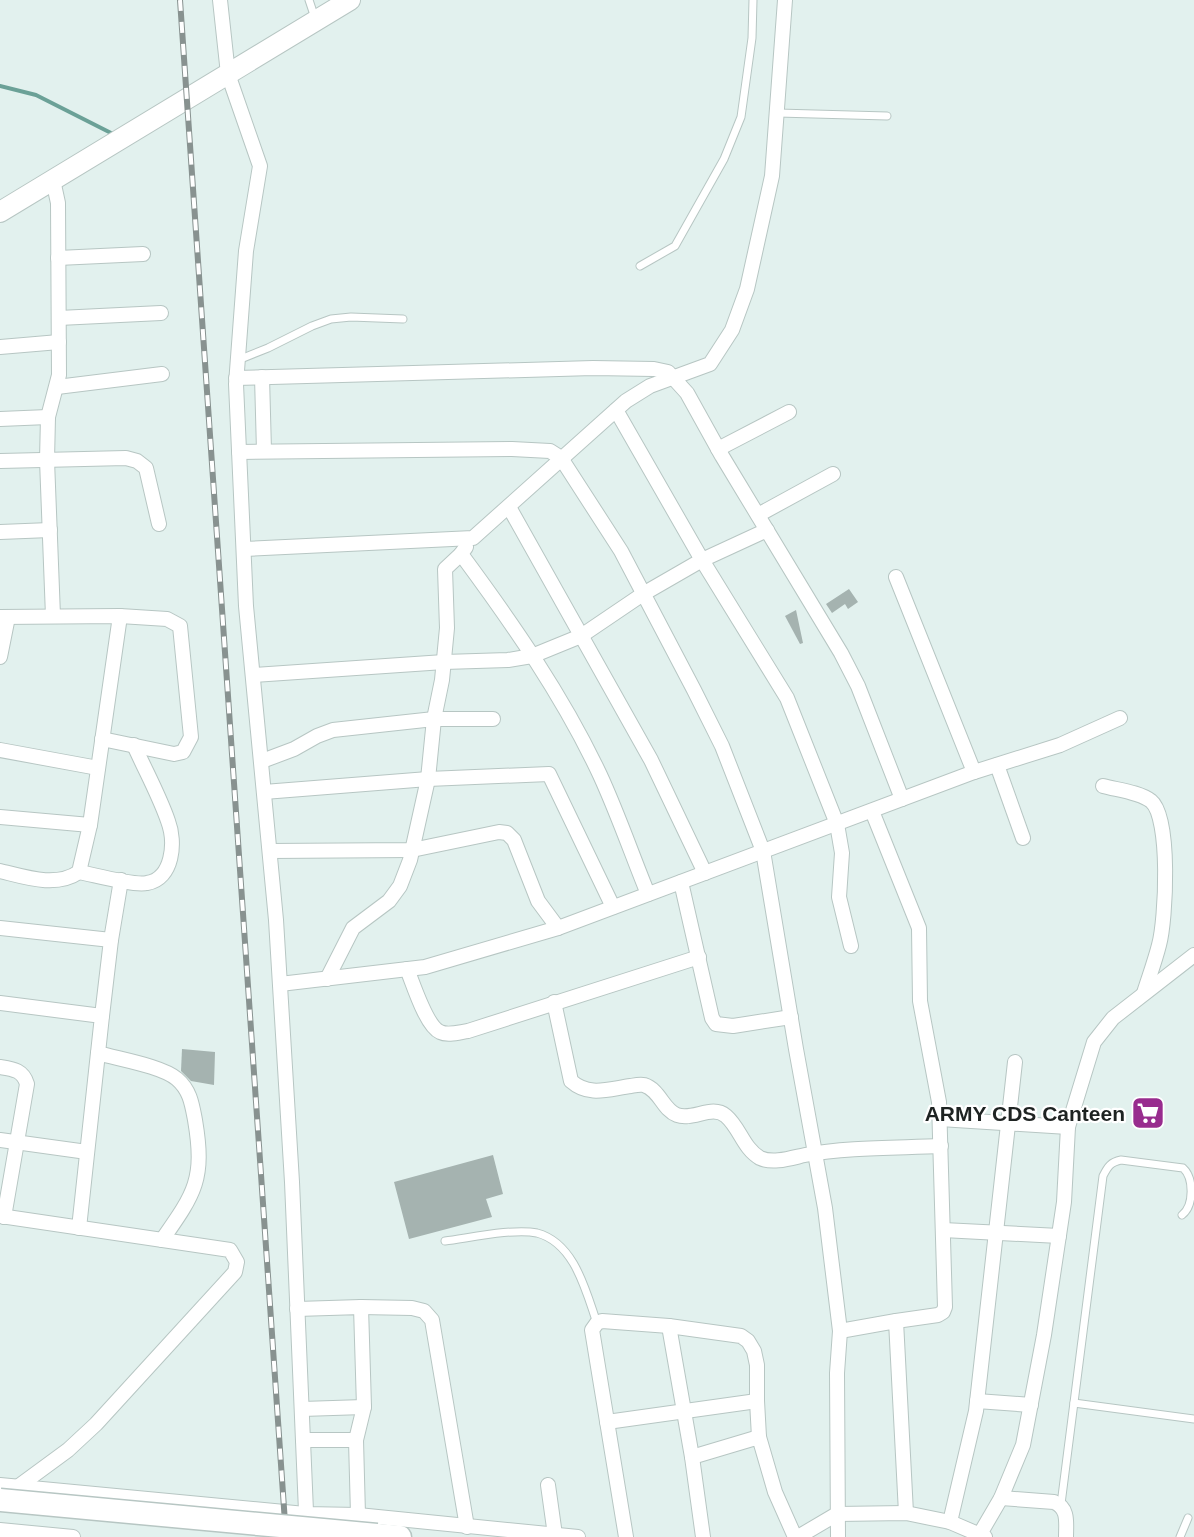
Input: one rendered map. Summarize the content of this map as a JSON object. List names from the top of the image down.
{
  "places": {
    "supermarket": ["ARMY CDS Canteen"]
  }
}
